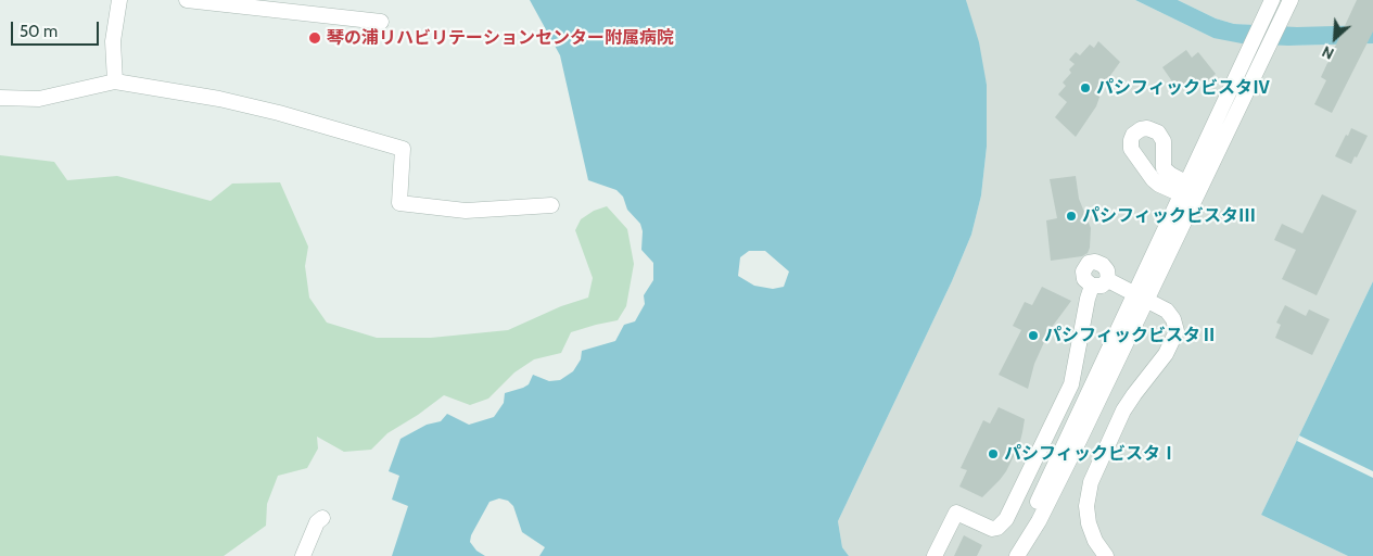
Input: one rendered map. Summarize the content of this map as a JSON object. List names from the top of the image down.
{
  "places": [
    "琴の浦リハビリテーションセンター附属病院",
    "パシフィックビスタⅣ",
    "パシフィックビスタⅢ",
    "パシフィックビスタⅡ",
    "パシフィックビスタⅠ"
  ],
  "scale_bar": "50 m",
  "north": "bottom left"
}
